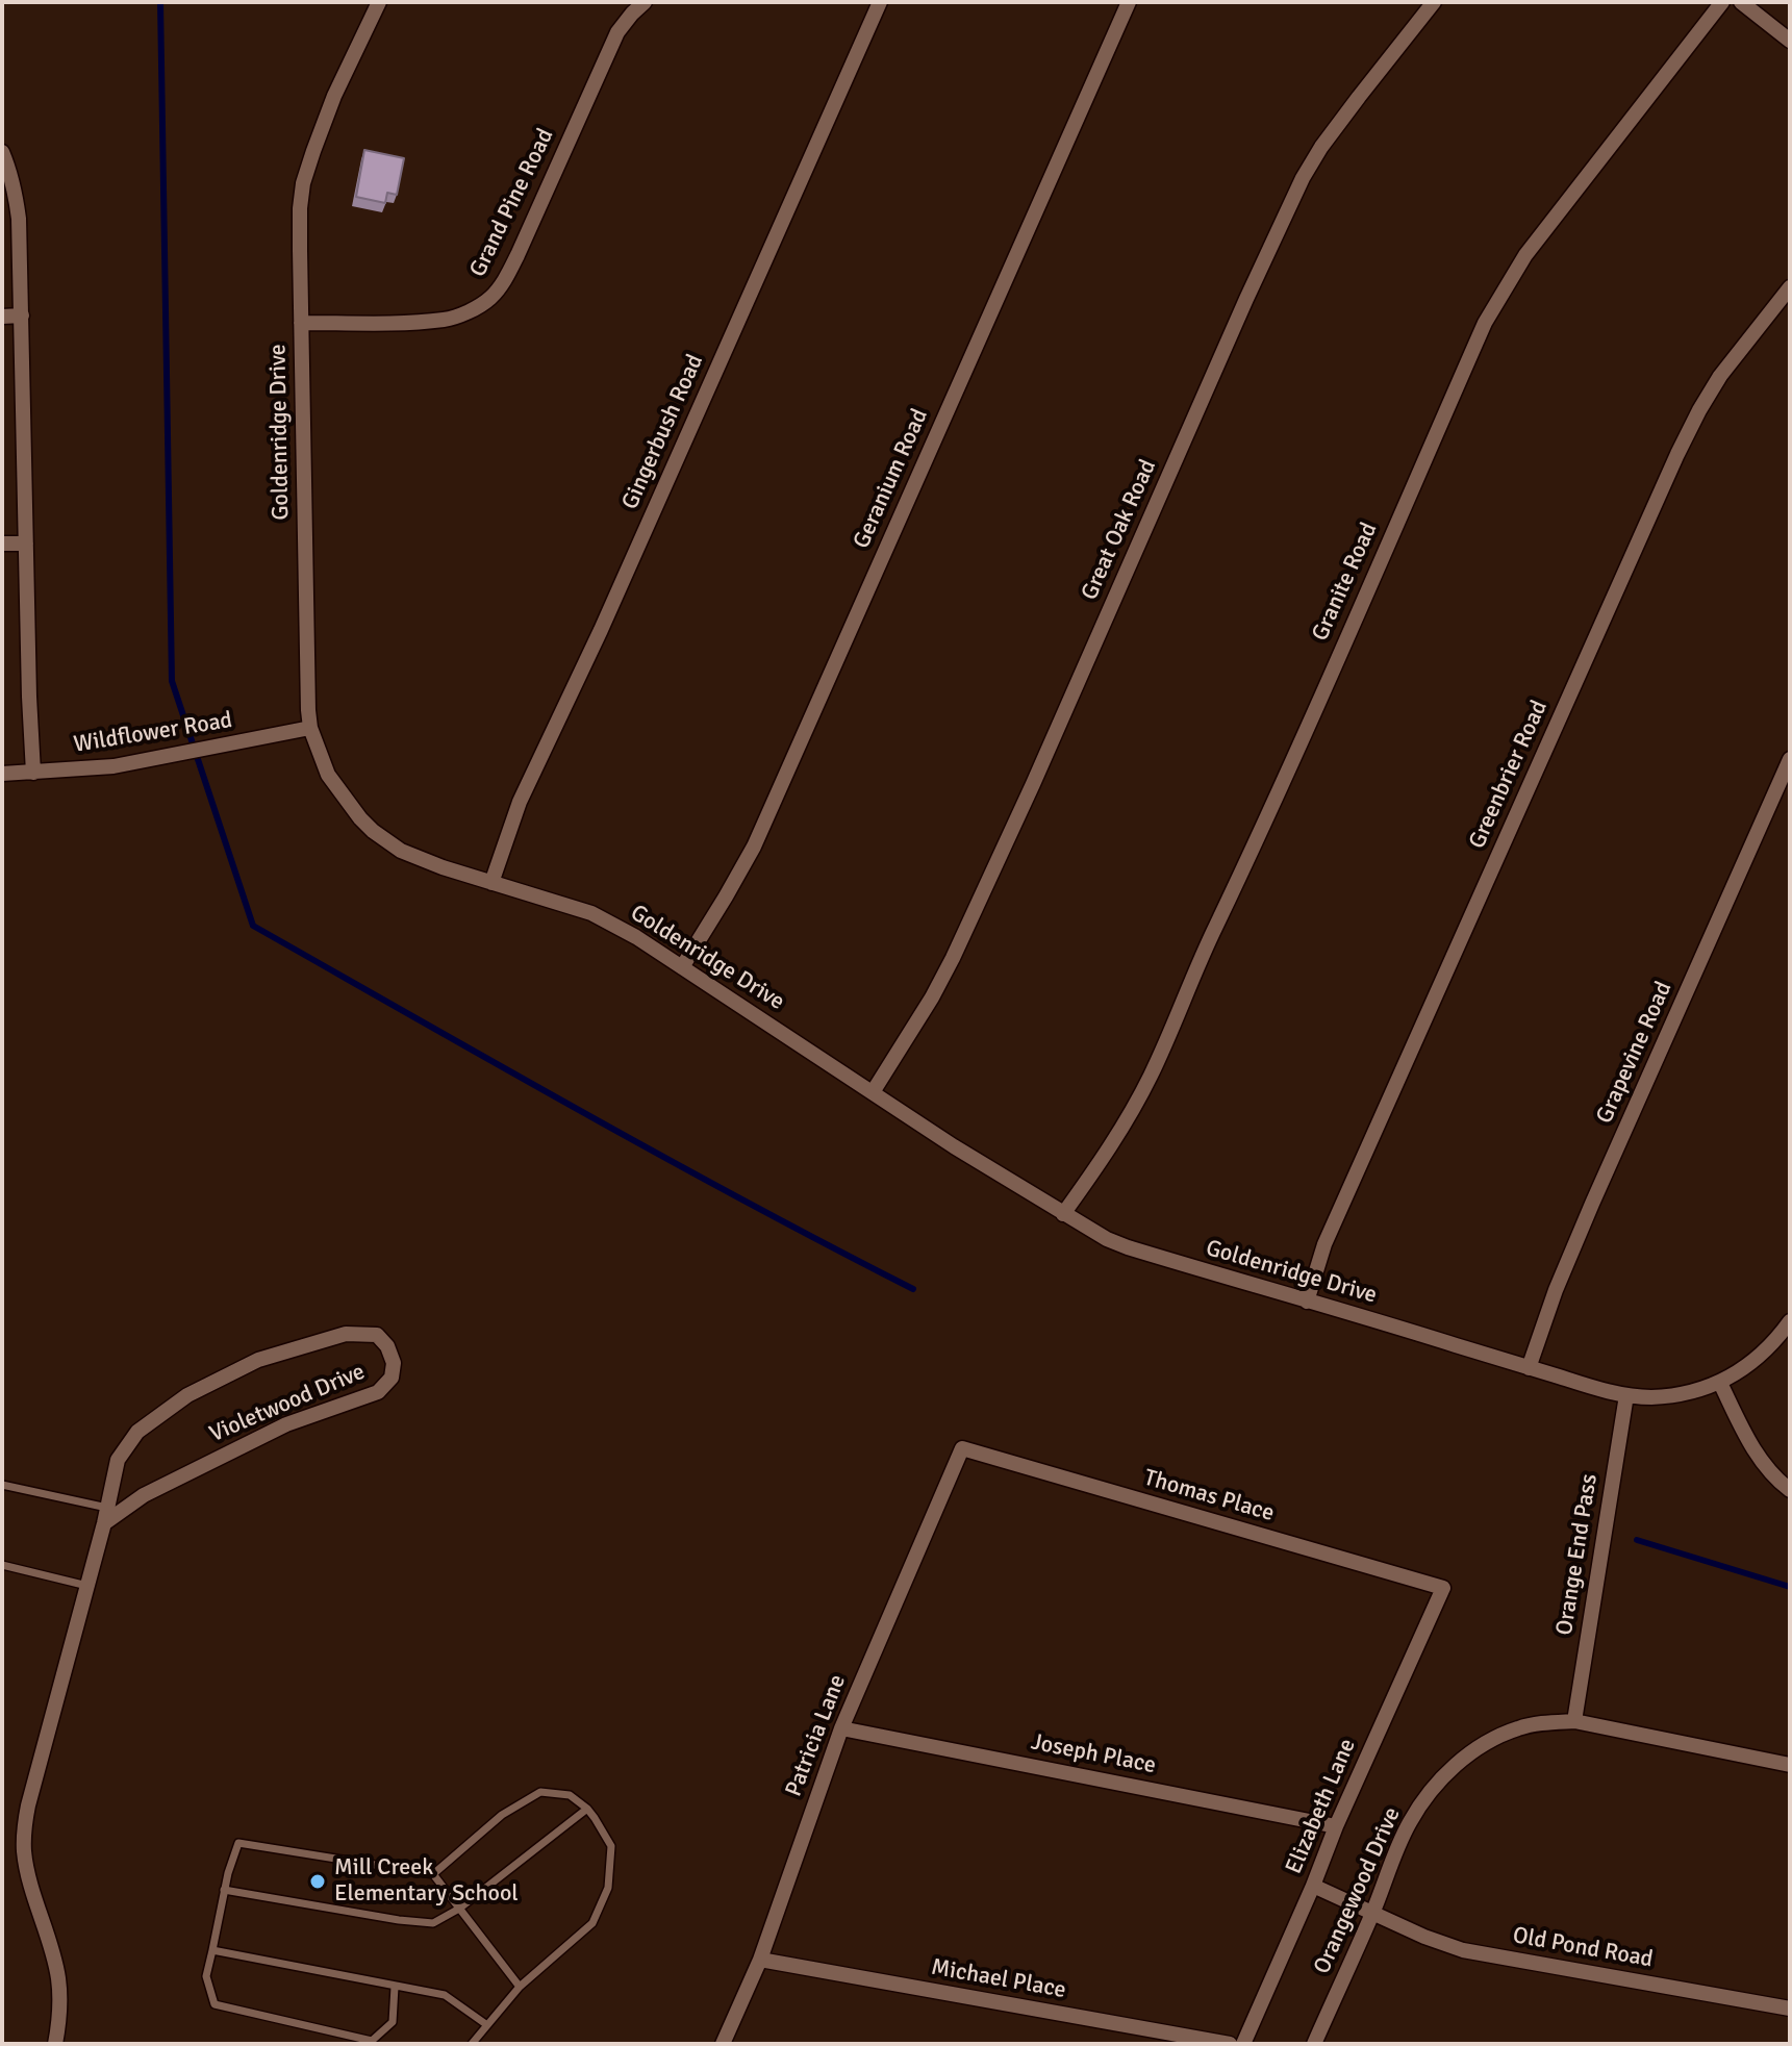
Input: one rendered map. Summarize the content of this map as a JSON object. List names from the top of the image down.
{
  "streets": {
    "street": [
      "Grand Pine Road",
      "Goldenridge Drive",
      "Gingerbush Road",
      "Geranium Road",
      "Great Oak Road",
      "Granite Road",
      "Wildflower Road",
      "Greenbrier Road",
      "Grapevine Road",
      "Violetwood Drive",
      "Thomas Place",
      "Orange End Pass",
      "Patricia Lane",
      "Joseph Place",
      "Elizabeth Lane",
      "Orangewood Drive",
      "Old Pond Road",
      "Michael Place"
    ]
  },
  "crossings": [
    ["Grand Pine Road", "Goldenridge Drive"],
    ["Goldenridge Drive", "Gingerbush Road"],
    ["Goldenridge Drive", "Geranium Road"],
    ["Goldenridge Drive", "Great Oak Road"],
    ["Goldenridge Drive", "Granite Road"],
    ["Goldenridge Drive", "Wildflower Road"],
    ["Goldenridge Drive", "Greenbrier Road"],
    ["Goldenridge Drive", "Grapevine Road"],
    ["Goldenridge Drive", "Orange End Pass"],
    ["Thomas Place", "Patricia Lane"],
    ["Thomas Place", "Elizabeth Lane"],
    ["Orange End Pass", "Orangewood Drive"],
    ["Patricia Lane", "Joseph Place"],
    ["Patricia Lane", "Michael Place"],
    ["Joseph Place", "Elizabeth Lane"],
    ["Elizabeth Lane", "Old Pond Road"],
    ["Orangewood Drive", "Old Pond Road"]
  ],
  "places": ["Mill Creek Elementary School"]
}
